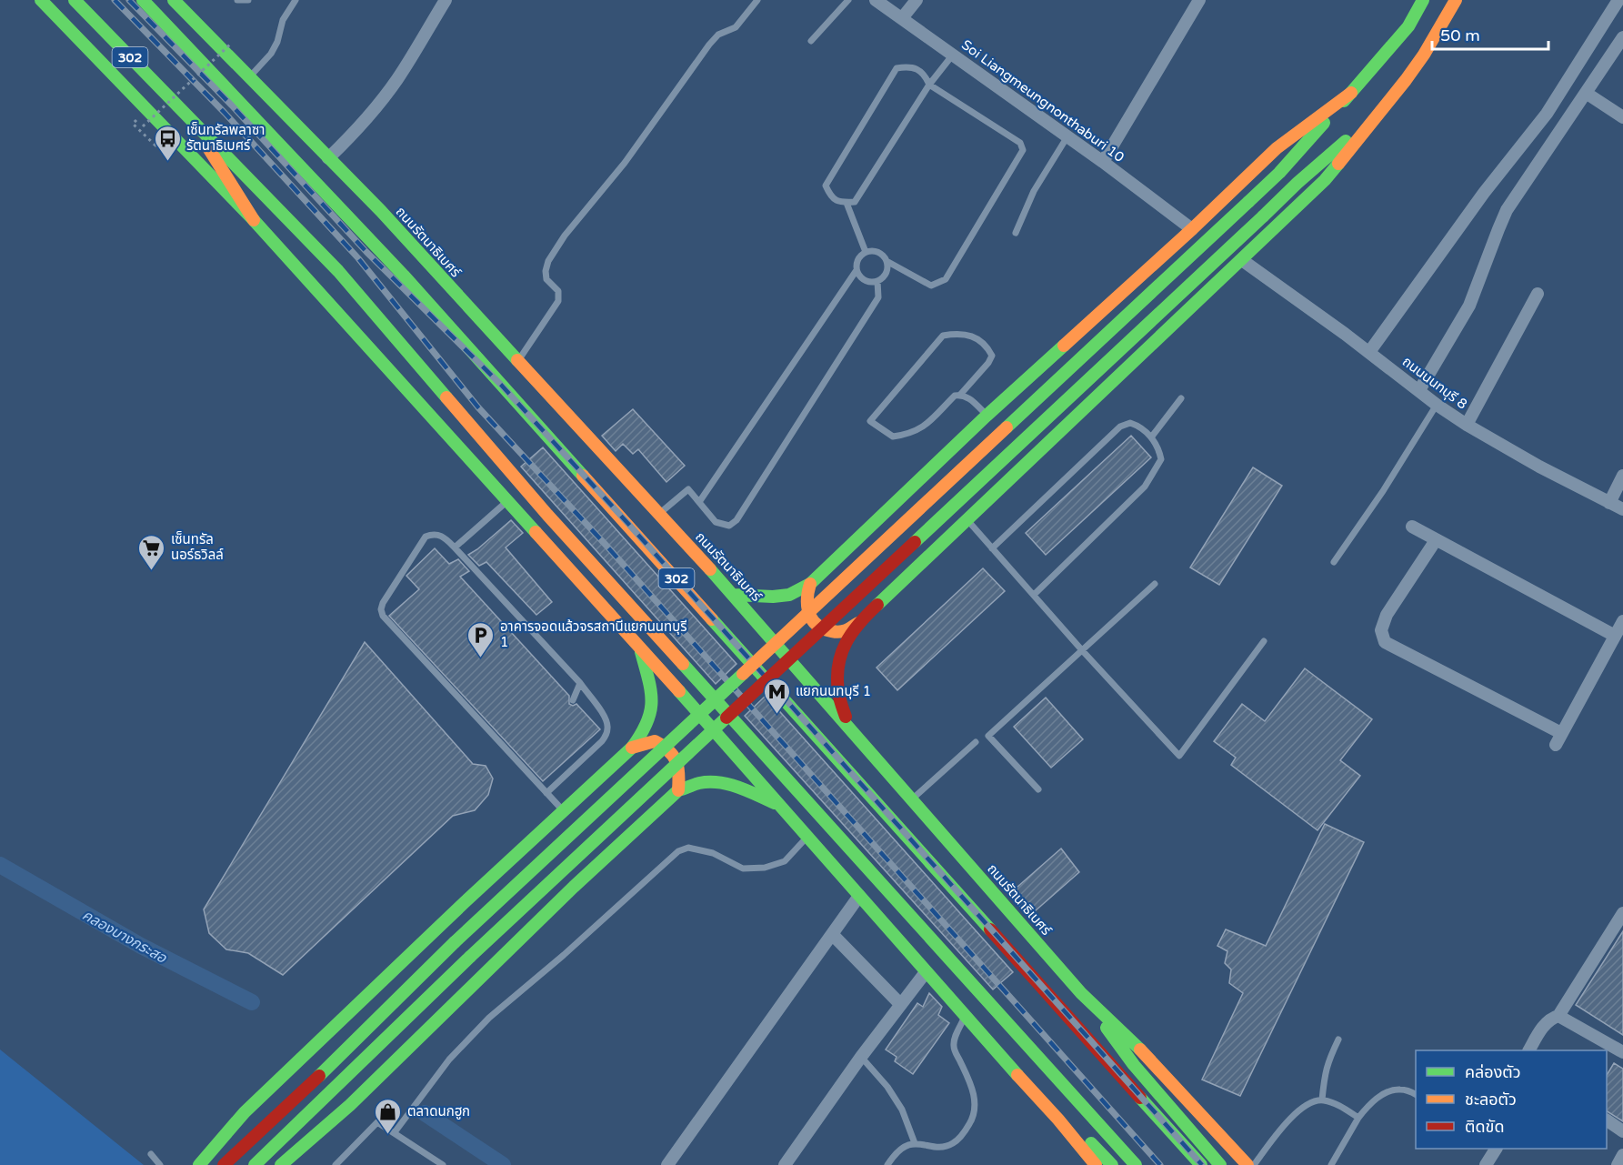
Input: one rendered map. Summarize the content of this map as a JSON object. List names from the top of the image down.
{
  "streets": {
    "main road": ["302", "ถนนรัตนาธิเบศร์"],
    "street": ["Soi Liangmeungnonthaburi 10", "ถนนนนทบุรี 8"]
  },
  "water": ["คลองบางกระสอ"],
  "places": {
    "bus stop": ["เซ็นทรัลพลาซา รัตนาธิเบศร์"],
    "supermarket": ["เซ็นทรัล นอร์ธวิลล์"],
    "parking": ["อาคารจอดแล้วจรสถานีแยกนนทบุรี 1"],
    "metro station": ["แยกนนทบุรี 1"],
    "shop": ["ตลาดนกฮูก"]
  },
  "legend": ["คล่องตัว", "ชะลอตัว", "ติดขัด"],
  "scale_bar": "50 m"
}
